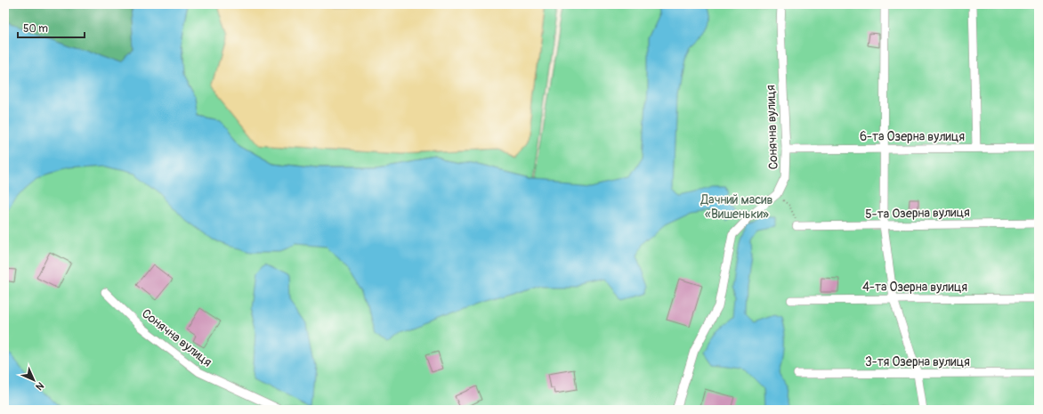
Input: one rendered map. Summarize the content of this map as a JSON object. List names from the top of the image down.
{
  "streets": {
    "street": [
      "Сонячна вулиця",
      "6-та Озерна вулиця",
      "5-та Озерна вулиця",
      "4-та Озерна вулиця",
      "3-тя Озерна вулиця"
    ]
  },
  "crossings": [
    ["Сонячна вулиця", "6-та Озерна вулиця"]
  ],
  "parks": ["Дачний масив «Вишеньки»"],
  "scale_bar": "50 m",
  "north": "bottom right"
}
